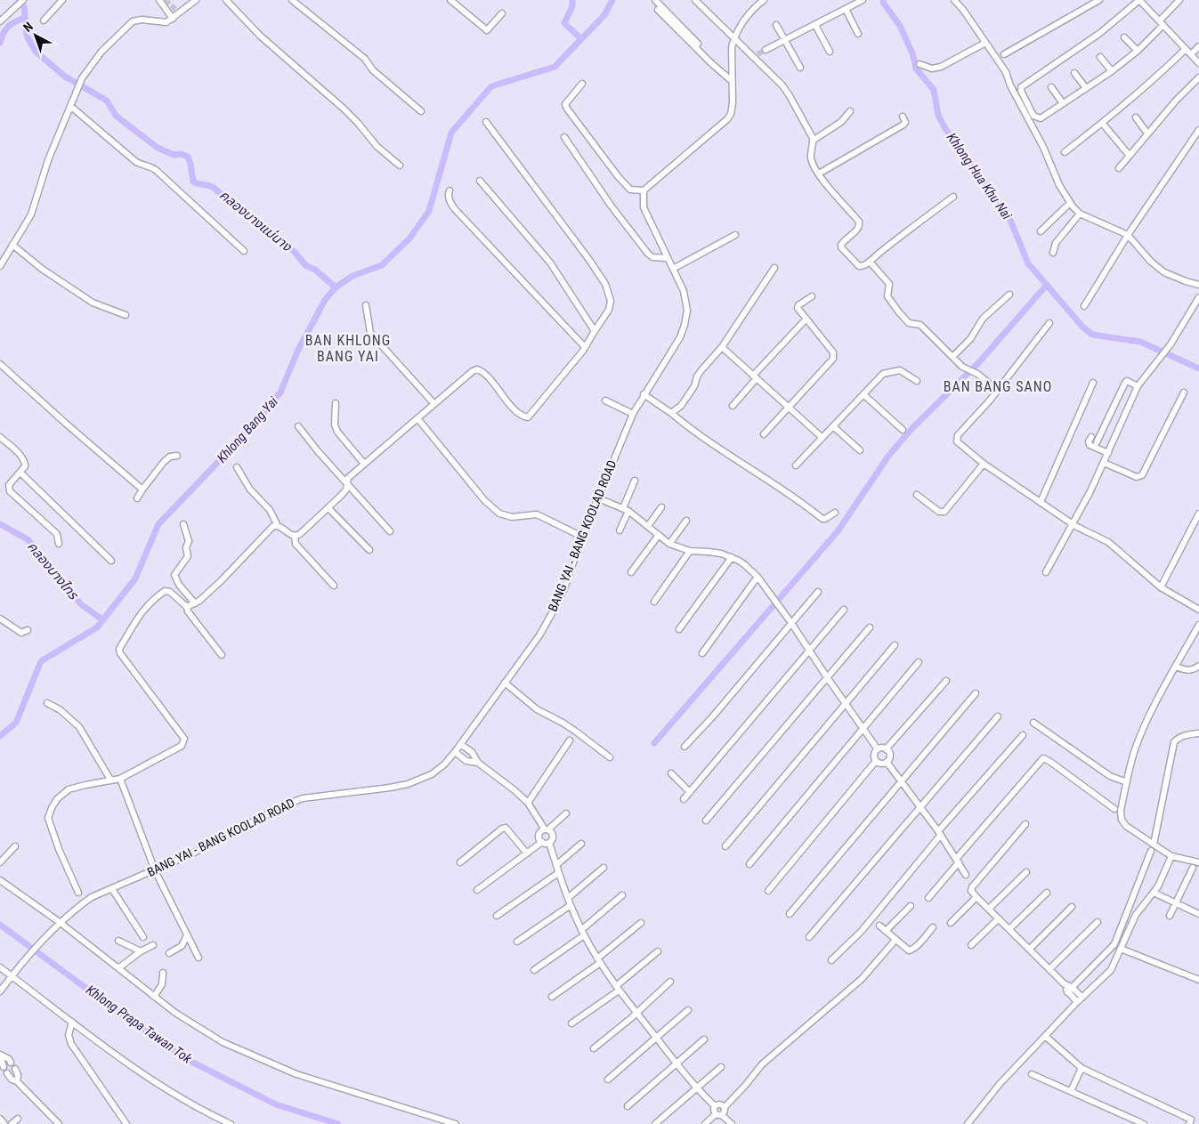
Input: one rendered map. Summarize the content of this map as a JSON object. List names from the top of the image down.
{
  "streets": {
    "street": ["BANG YAI - BANG KOOLAD ROAD"]
  },
  "districts": ["BAN KHLONG BANG YAI", "BAN BANG SANO"],
  "water": [
    "Khlong Hua Khu Nai",
    "คลองบางแม่นาง",
    "Khlong Bang Yai",
    "คลองบางไทร",
    "Khlong Prapa Tawan Tok"
  ],
  "north": "top left"
}
